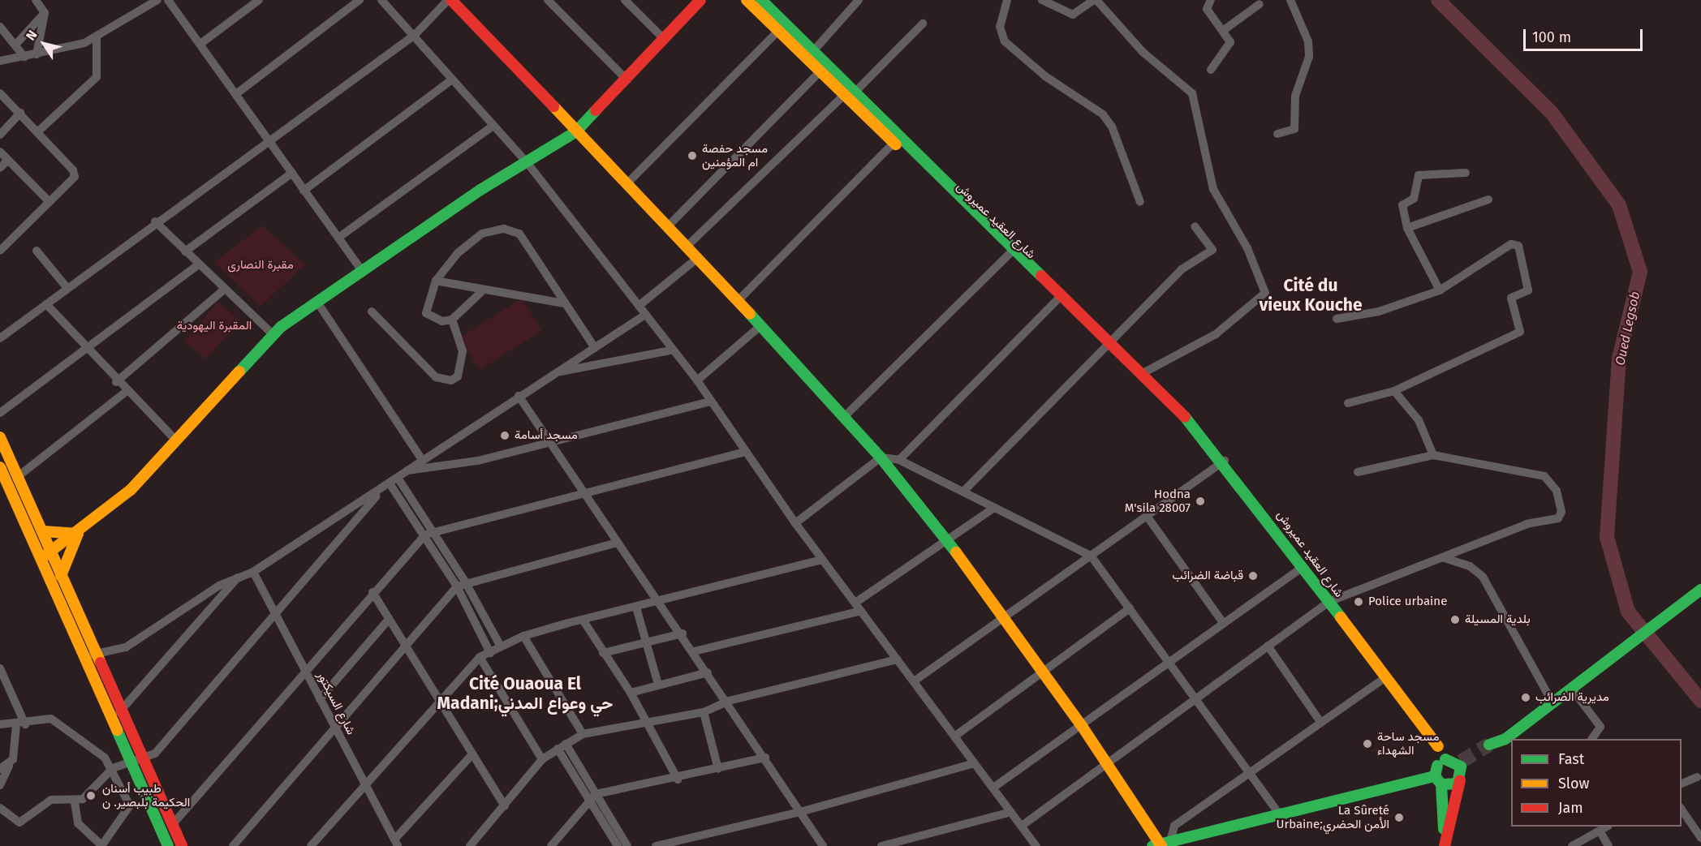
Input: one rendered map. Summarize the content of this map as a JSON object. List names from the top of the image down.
{
  "streets": {
    "main road": ["شارع العقيد عميروش"],
    "street": ["شارع السيكتور"]
  },
  "districts": ["Cité du vieux Kouche", "Cité Ouaoua El Madani;حي وعواع المدني"],
  "water": ["Oued Legsob"],
  "parks": ["مقبرة النصارى", "المقبرة اليهودية"],
  "places": [
    "مسجد حفصة ام المؤمنين",
    "مسجد أسامة",
    "Hodna M'sila 28007",
    "قباضة الضرائب",
    "Police urbaine",
    "بلدية المسيلة",
    "مديرية الضرائب",
    "مسجد ساحة الشهداء",
    "طبيب أسنان الحكيمة بلبصير. ن",
    "La Sûreté Urbaine;الأمن الحضري"
  ],
  "legend": ["Fast", "Slow", "Jam"],
  "scale_bar": "100 m",
  "north": "top left"
}
